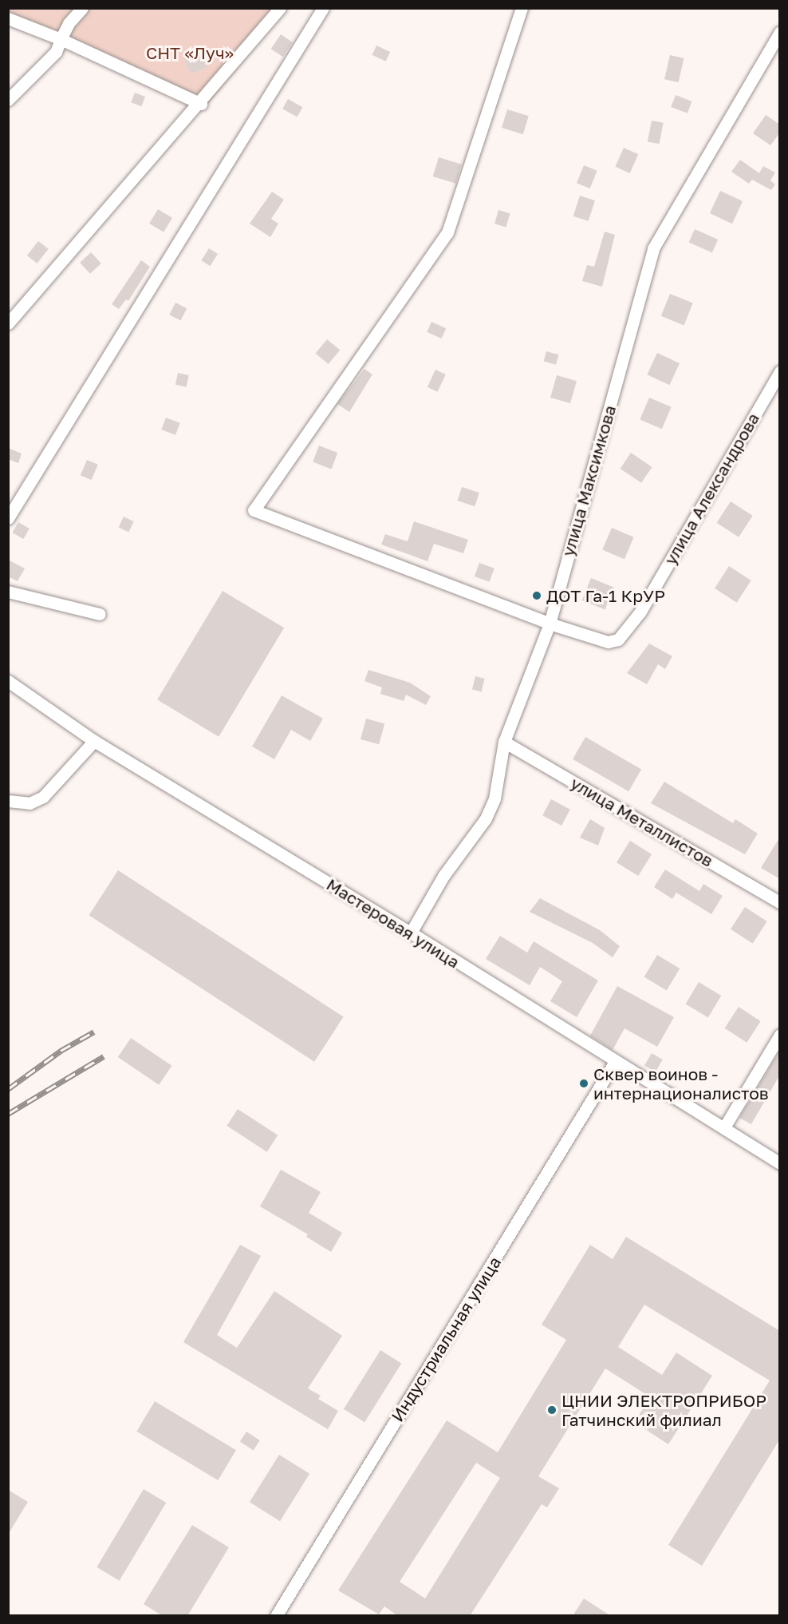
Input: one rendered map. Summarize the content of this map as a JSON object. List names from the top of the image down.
{
  "streets": {
    "street": [
      "улица Максимкова",
      "улица Александрова",
      "улица Металлистов",
      "Мастеровая улица",
      "Индустриальная улица"
    ]
  },
  "crossings": [
    ["улица Максимкова", "улица Александрова"],
    ["улица Максимкова", "улица Металлистов"],
    ["улица Максимкова", "Мастеровая улица"],
    ["Мастеровая улица", "Индустриальная улица"]
  ],
  "parks": ["СНТ «Луч»"],
  "places": ["ДОТ Га-1 КрУР", "Сквер воинов - интернационалистов", "ЦНИИ ЭЛЕКТРОПРИБОР Гатчинский филиал"]
}
